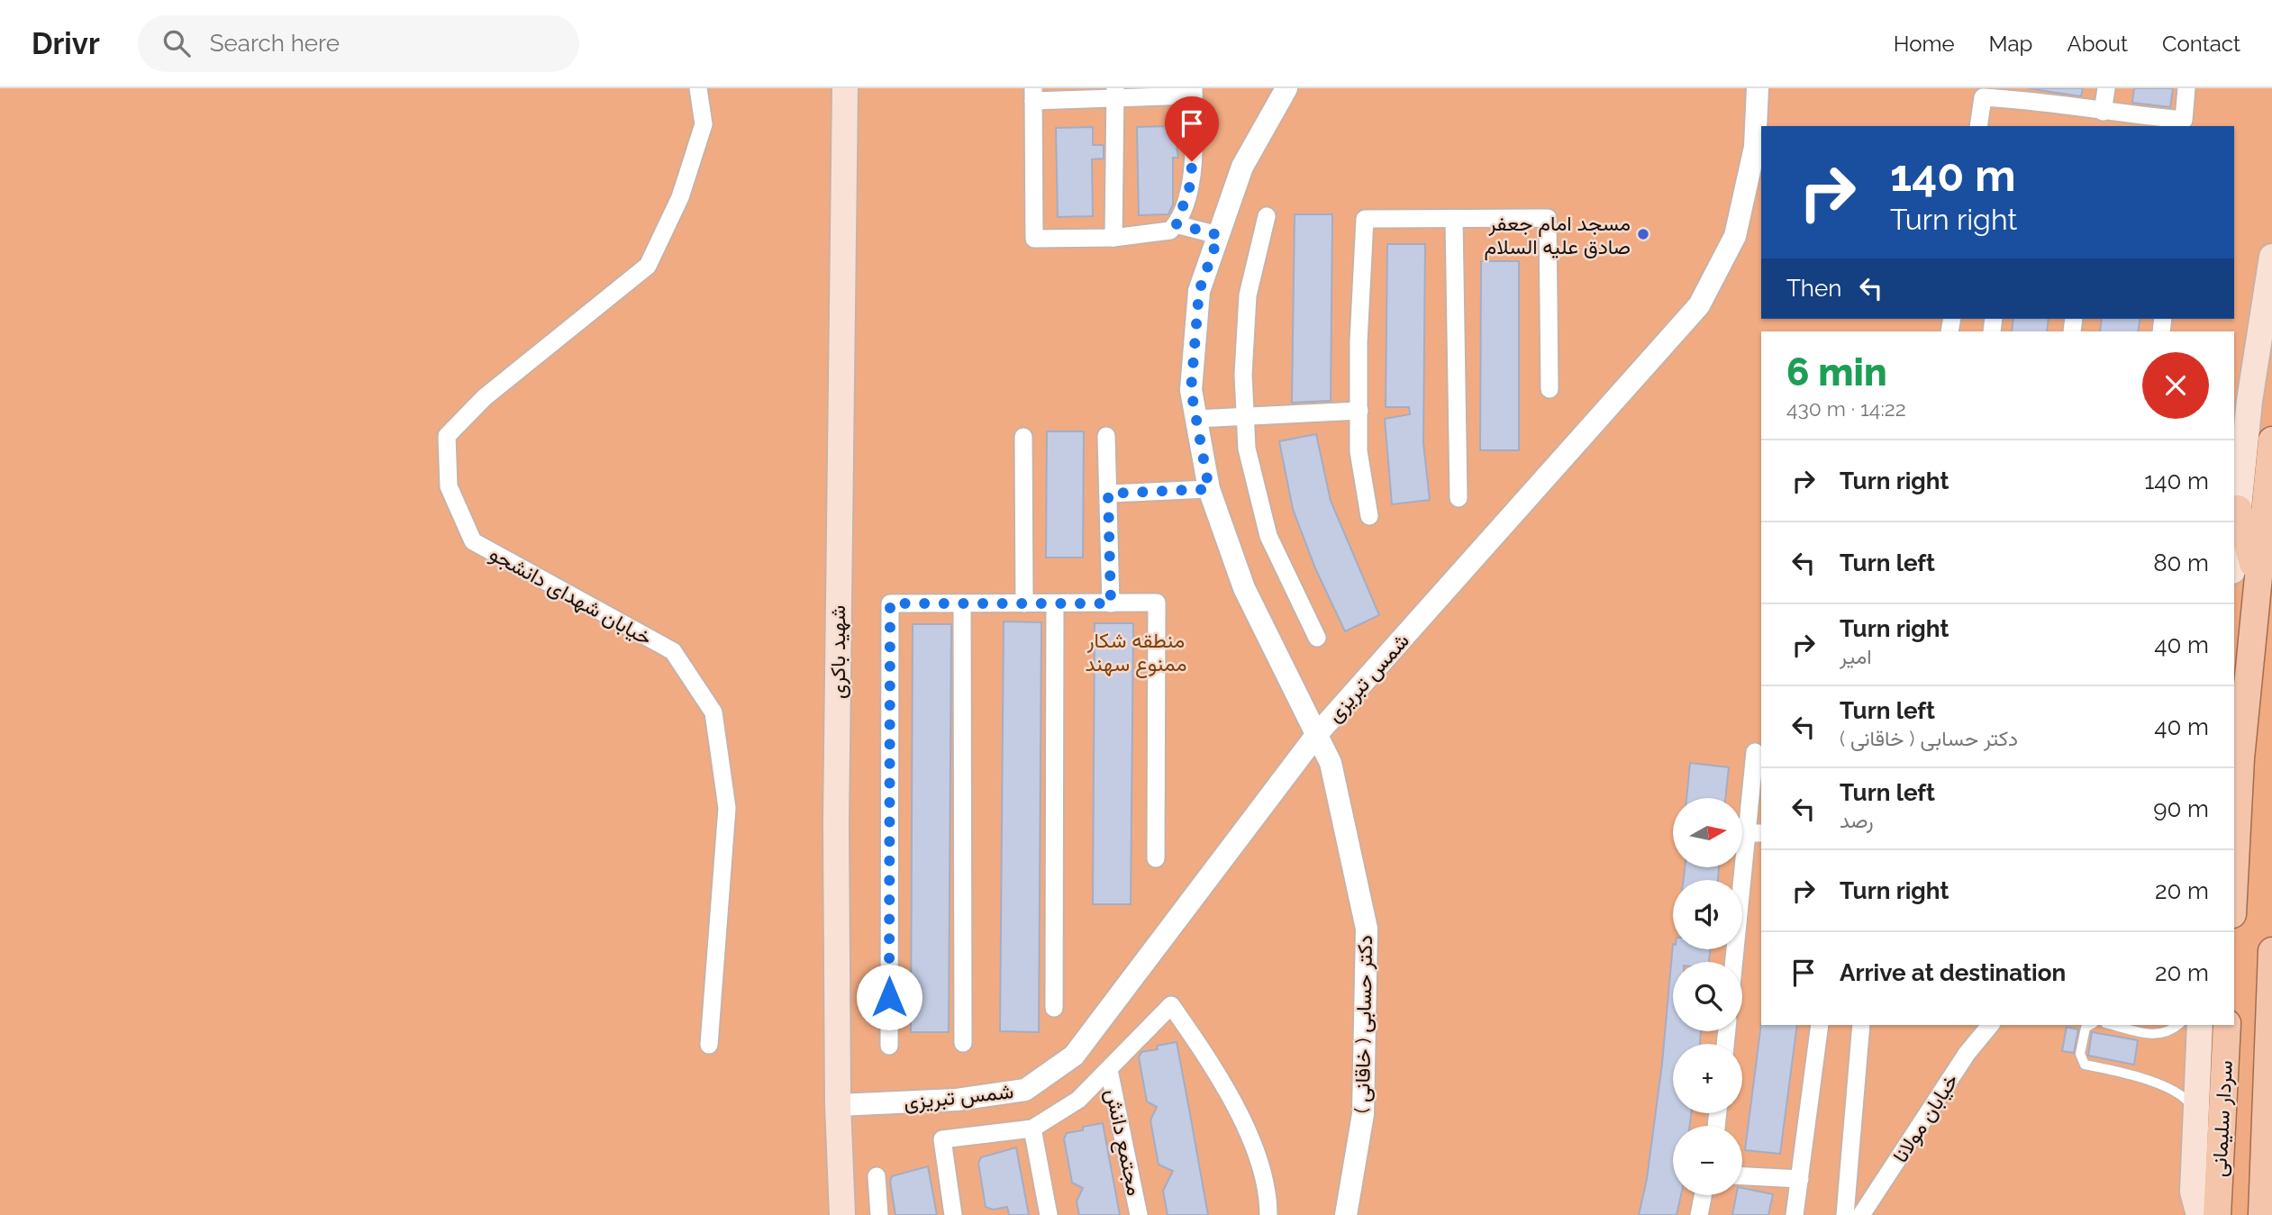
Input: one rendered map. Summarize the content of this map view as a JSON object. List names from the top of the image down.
{
  "streets": {
    "main road": ["شهید باکری", "سردار سلیمانی"],
    "street": [
      "خیابان شهدای دانشجو",
      "شمس تبریزی",
      "دکتر حسابی ( خاقانی )",
      "خیابان مولانا",
      "مجتمع دانش"
    ]
  },
  "crossings": [
    ["شهید باکری", "شمس تبریزی"],
    ["شمس تبریزی", "دکتر حسابی ( خاقانی )"]
  ],
  "parks": ["منطقه شکار ممنوع سهند"],
  "places": ["مسجد امام جعفر صادق علیه السلام"],
  "north": "right",
  "page": {
    "header": "Drivr",
    "search": "Search here",
    "nav": [
      "Home",
      "Map",
      "About",
      "Contact"
    ],
    "turn": ["140 m", "Turn right"],
    "then": "Then",
    "heading": ["6 min", "430 m · 14:22"],
    "list": [
      {
        "name": "Turn right",
        "value": "140 m"
      },
      {
        "name": "Turn left",
        "value": "80 m"
      },
      {
        "name": "Turn right",
        "note": "امیر",
        "value": "40 m"
      },
      {
        "name": "Turn left",
        "note": "دکتر حسابی ( خاقانی )",
        "value": "40 m"
      },
      {
        "name": "Turn left",
        "note": "رصد",
        "value": "90 m"
      },
      {
        "name": "Turn right",
        "value": "20 m"
      },
      {
        "name": "Arrive at destination",
        "value": "20 m"
      }
    ],
    "map_buttons": ["+", "−"]
  }
}
